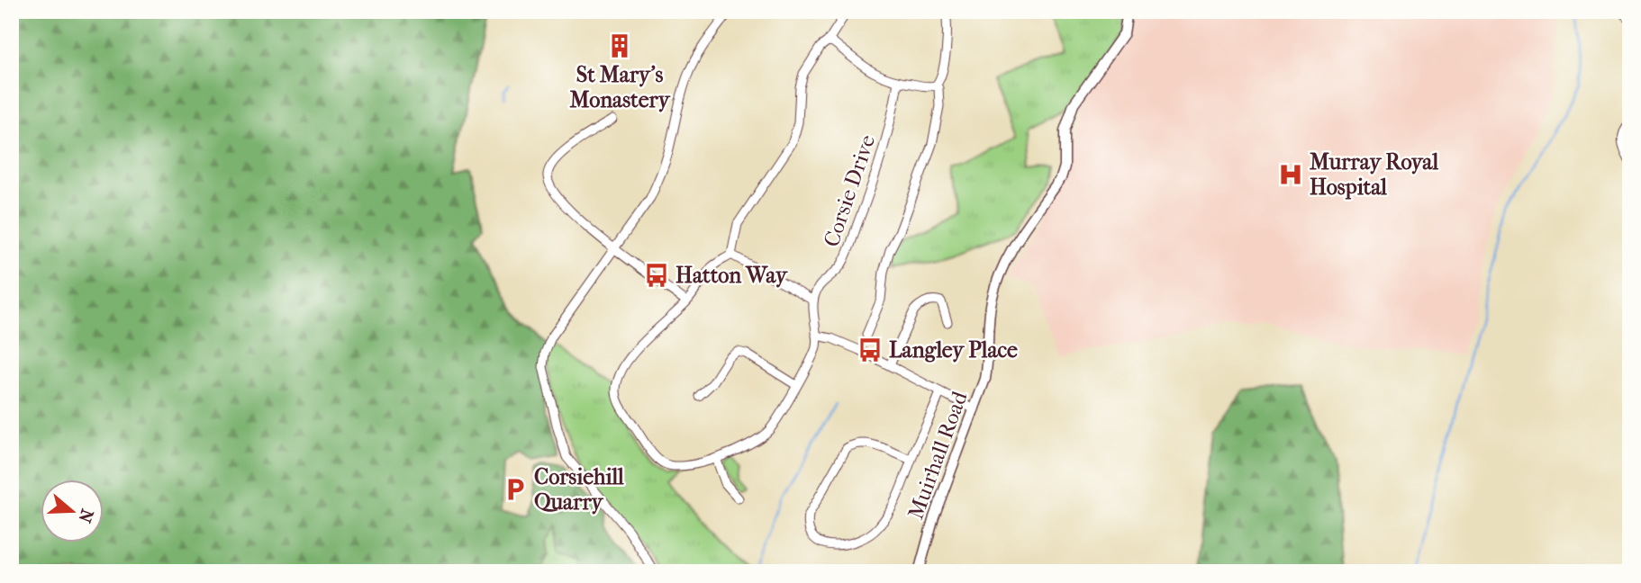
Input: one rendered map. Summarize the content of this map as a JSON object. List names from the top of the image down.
{
  "streets": {
    "street": ["Corsie Drive", "Muirhall Road"]
  },
  "places": {
    "building": ["St Mary's Monastery"],
    "hospital": ["Murray Royal Hospital"],
    "bus stop": ["Hatton Way", "Langley Place"],
    "parking": ["Corsiehill Quarry"]
  },
  "north": "right"
}
